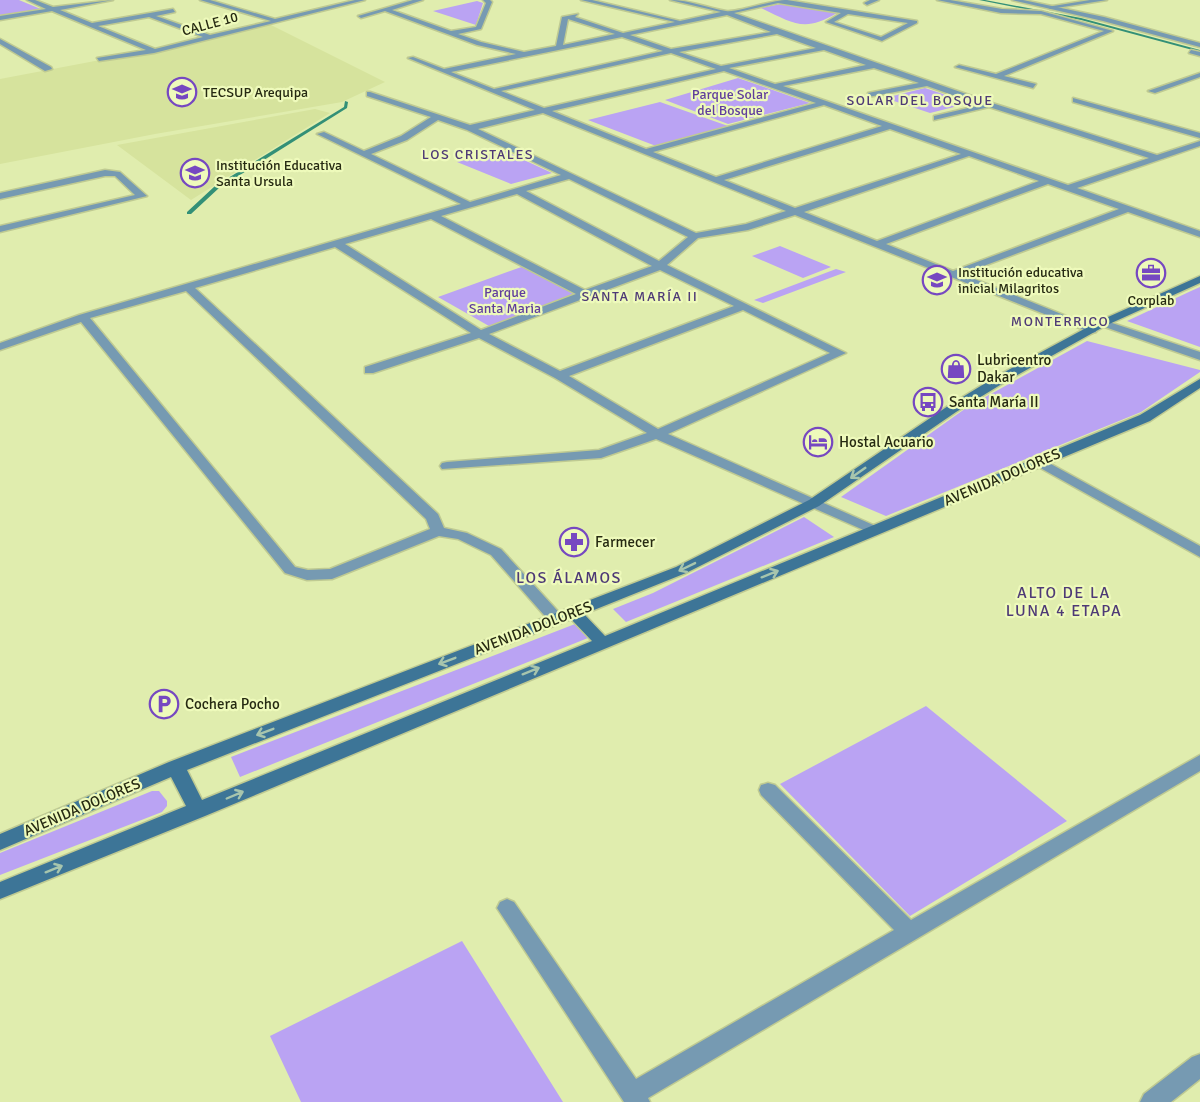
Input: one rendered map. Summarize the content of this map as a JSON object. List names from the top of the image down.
{
  "streets": {
    "main road": ["AVENIDA DOLORES"],
    "street": ["CALLE 10"]
  },
  "districts": [
    "SOLAR DEL BOSQUE",
    "LOS CRISTALES",
    "SANTA MARÍA II",
    "MONTERRICO",
    "LOS ÁLAMOS",
    "ALTO DE LA LUNA 4 ETAPA"
  ],
  "parks": ["Parque Solar del Bosque", "Parque Santa Maria"],
  "places": {
    "school or university": ["TECSUP Arequipa", "Institución Educativa Santa Ursula", "Institución educativa inicial Milagritos"],
    "office": ["Corplab"],
    "shop": ["Lubricentro Dakar"],
    "bus stop": ["Santa María II"],
    "hotel": ["Hostal Acuario"],
    "pharmacy": ["Farmecer"],
    "parking": ["Cochera Pocho"]
  }
}
